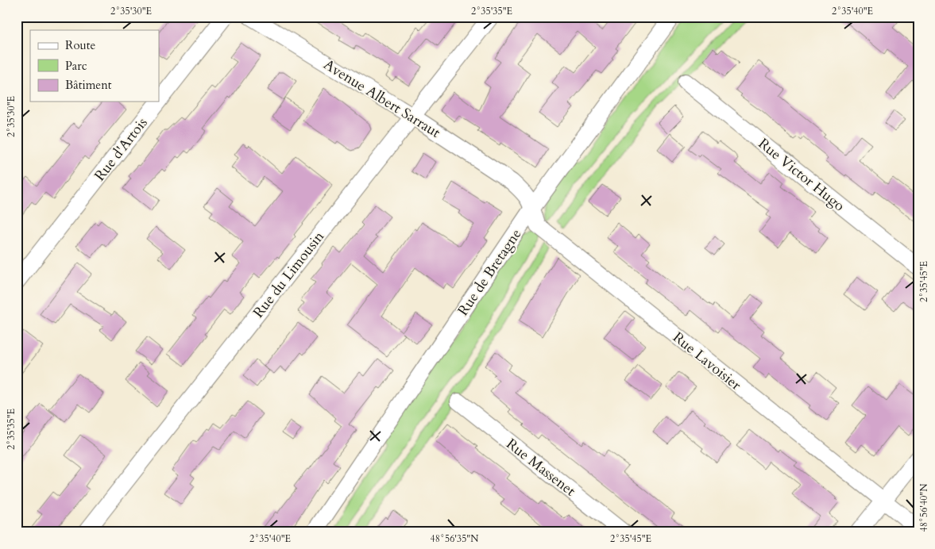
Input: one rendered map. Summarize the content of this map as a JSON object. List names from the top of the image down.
{
  "streets": {
    "street": [
      "Avenue Albert Sarraut",
      "Rue d'Artois",
      "Rue Victor Hugo",
      "Rue de Bretagne",
      "Rue du Limousin",
      "Rue Lavoisier",
      "Rue Massenet"
    ]
  },
  "crossings": [
    ["Avenue Albert Sarraut", "Rue du Limousin"],
    ["Avenue Albert Sarraut", "Rue Lavoisier"],
    ["Rue de Bretagne", "Rue Lavoisier"]
  ],
  "legend": ["Route", "Parc", "Bâtiment"],
  "coordinates": [
    "2°35'30\"E",
    "2°35'35\"E",
    "2°35'40\"E",
    "2°35'45\"E",
    "48°56'40\"N",
    "48°56'35\"N"
  ]
}
